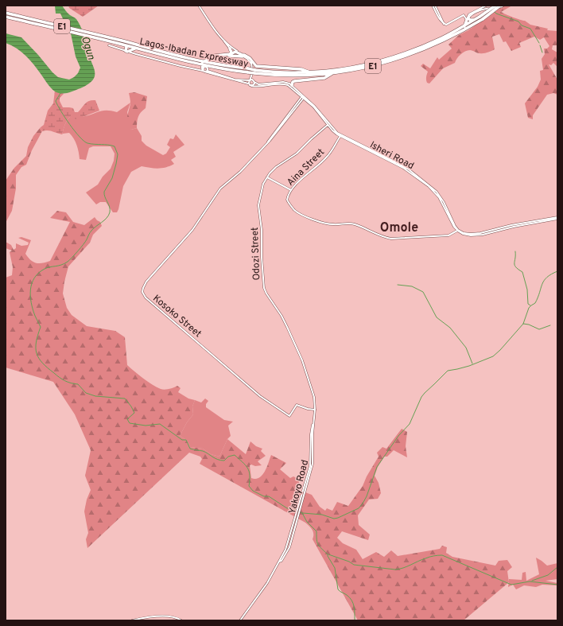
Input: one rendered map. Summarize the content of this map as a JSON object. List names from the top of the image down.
{
  "streets": {
    "highway": ["E1", "Lagos-Ibadan Expressway"],
    "main road": [
      "Isheri Road",
      "Aina Street",
      "Odozi Street",
      "Kosoko Street",
      "Yakoyo Road"
    ]
  },
  "crossings": [
    ["Isheri Road", "Aina Street"],
    ["Isheri Road", "Odozi Street"],
    ["Isheri Road", "Kosoko Street"],
    ["Odozi Street", "Kosoko Street"],
    ["Odozi Street", "Yakoyo Road"]
  ],
  "districts": ["Omole"],
  "water": ["Ogun"]
}
